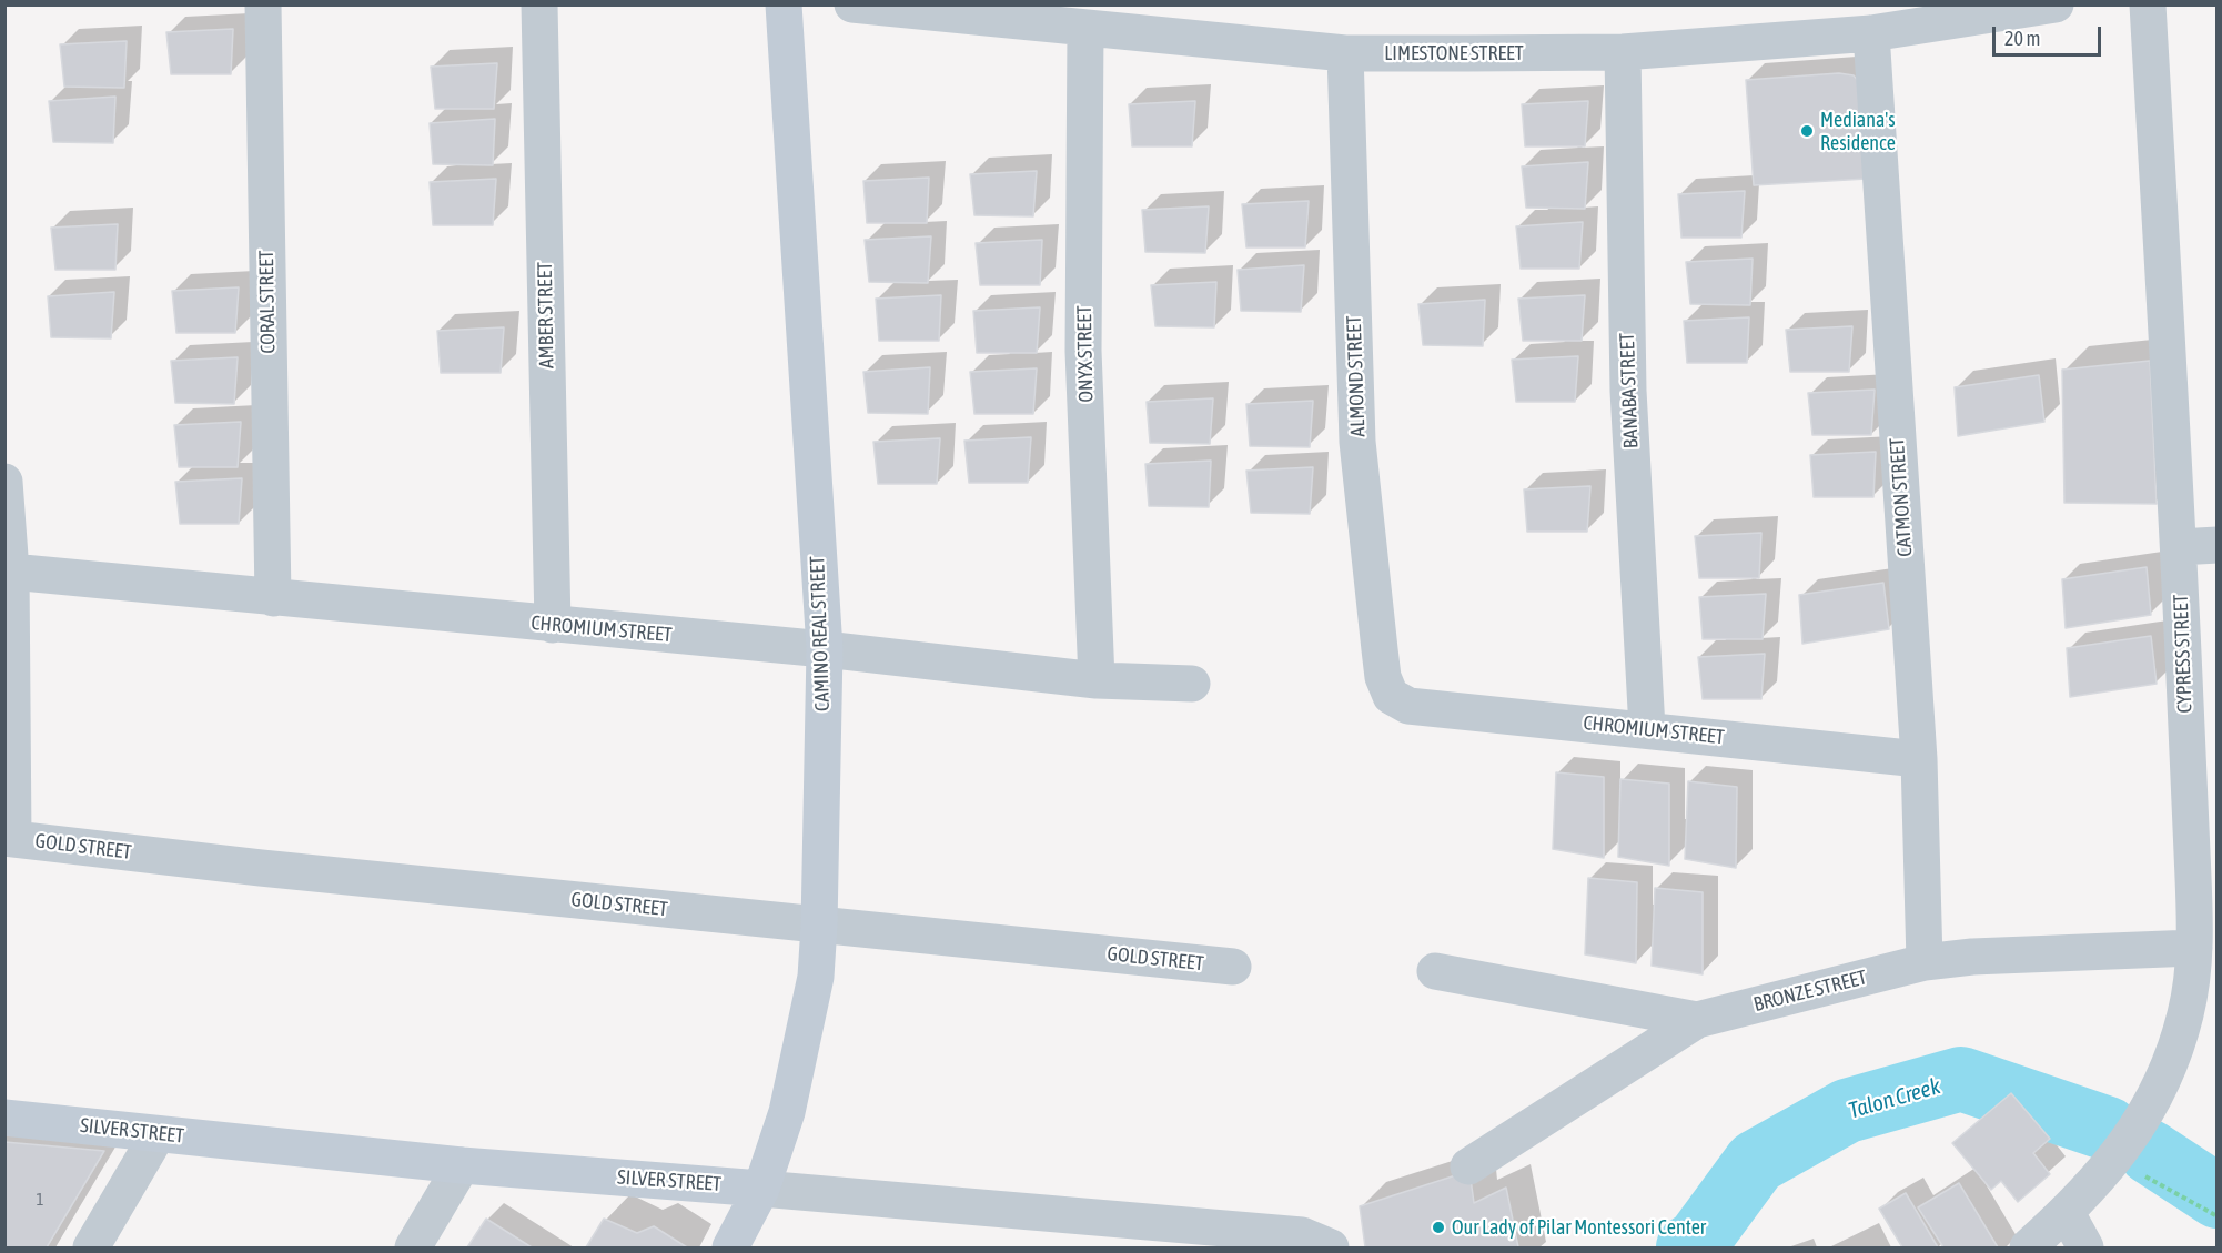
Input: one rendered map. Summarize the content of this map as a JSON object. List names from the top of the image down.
{
  "streets": {
    "street": [
      "LIMESTONE STREET",
      "CORAL STREET",
      "AMBER STREET",
      "ONYX STREET",
      "ALMOND STREET",
      "BANABA STREET",
      "CATMON STREET",
      "CHROMIUM STREET",
      "CAMINO REAL STREET",
      "CYPRESS STREET",
      "GOLD STREET",
      "BRONZE STREET",
      "SILVER STREET"
    ]
  },
  "crossings": [
    ["LIMESTONE STREET", "ONYX STREET"],
    ["LIMESTONE STREET", "ALMOND STREET"],
    ["LIMESTONE STREET", "BANABA STREET"],
    ["LIMESTONE STREET", "CATMON STREET"],
    ["CORAL STREET", "CHROMIUM STREET"],
    ["AMBER STREET", "CHROMIUM STREET"],
    ["ONYX STREET", "CHROMIUM STREET"],
    ["ALMOND STREET", "CHROMIUM STREET"],
    ["BANABA STREET", "CHROMIUM STREET"],
    ["CATMON STREET", "CHROMIUM STREET"],
    ["CATMON STREET", "BRONZE STREET"],
    ["CHROMIUM STREET", "CAMINO REAL STREET"],
    ["CAMINO REAL STREET", "GOLD STREET"],
    ["CAMINO REAL STREET", "SILVER STREET"],
    ["CYPRESS STREET", "BRONZE STREET"]
  ],
  "water": ["Talon Creek"],
  "places": ["Mediana's Residence", "Our Lady of Pilar Montessori Center"],
  "house_numbers": ["1"],
  "scale_bar": "20 m"
}
